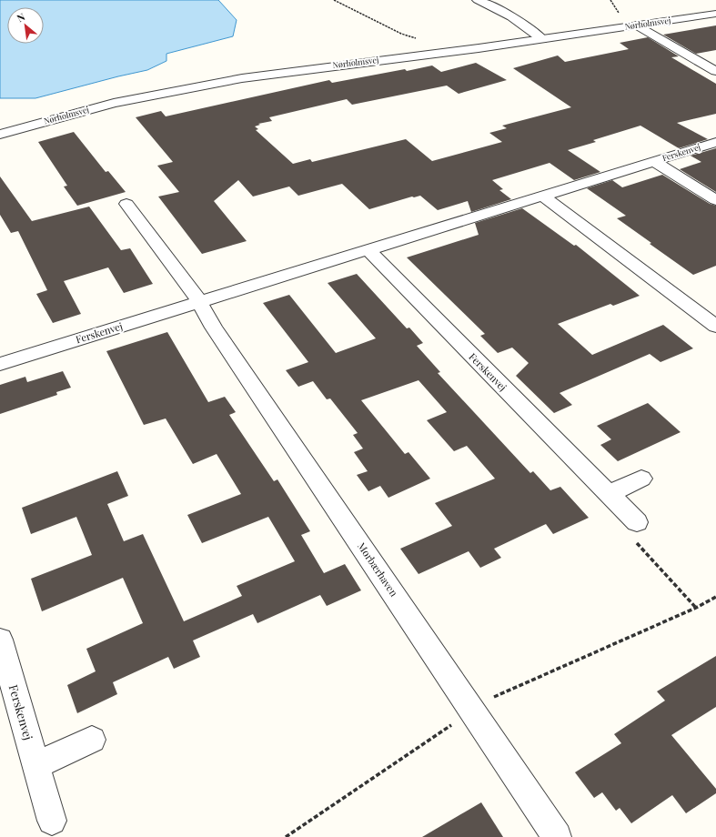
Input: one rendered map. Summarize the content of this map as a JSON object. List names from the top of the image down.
{
  "streets": {
    "street": ["Nørholmsvej", "Ferskenvej", "Morbærhaven"]
  },
  "crossings": [
    ["Ferskenvej", "Morbærhaven"]
  ],
  "north": "top left"
}
